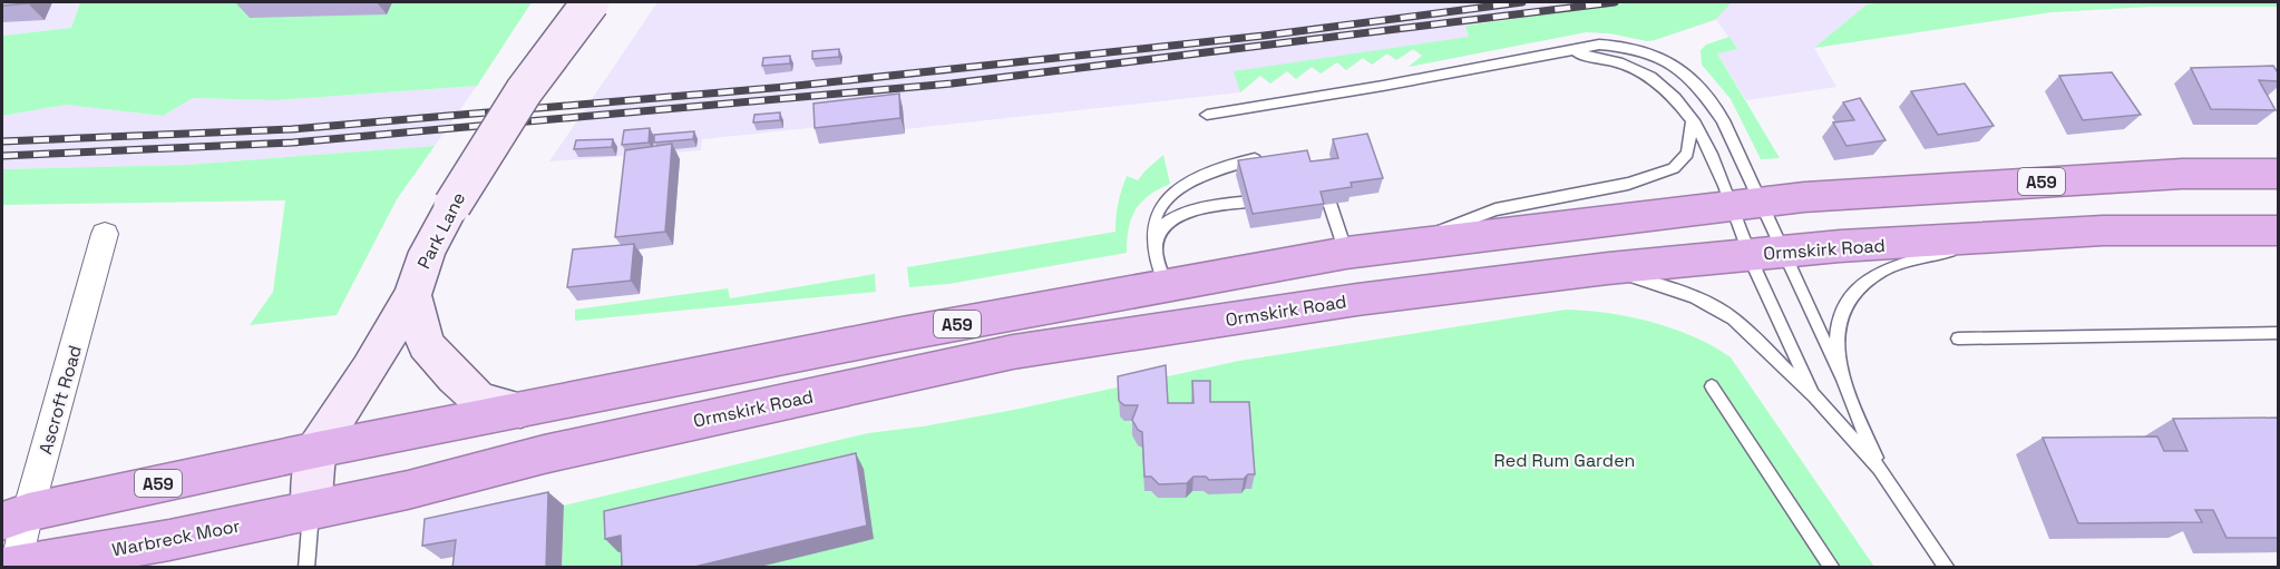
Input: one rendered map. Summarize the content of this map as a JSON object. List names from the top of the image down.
{
  "streets": {
    "highway": ["A59", "Ormskirk Road", "Warbreck Moor"],
    "street": ["Park Lane", "Ascroft Road"]
  },
  "crossings": [
    ["A59", "Park Lane"],
    ["A59", "Ascroft Road"],
    ["Park Lane", "Ormskirk Road"],
    ["Park Lane", "Warbreck Moor"],
    ["Ormskirk Road", "Warbreck Moor"],
    ["Ascroft Road", "Warbreck Moor"]
  ],
  "parks": ["Red Rum Garden"]
}
